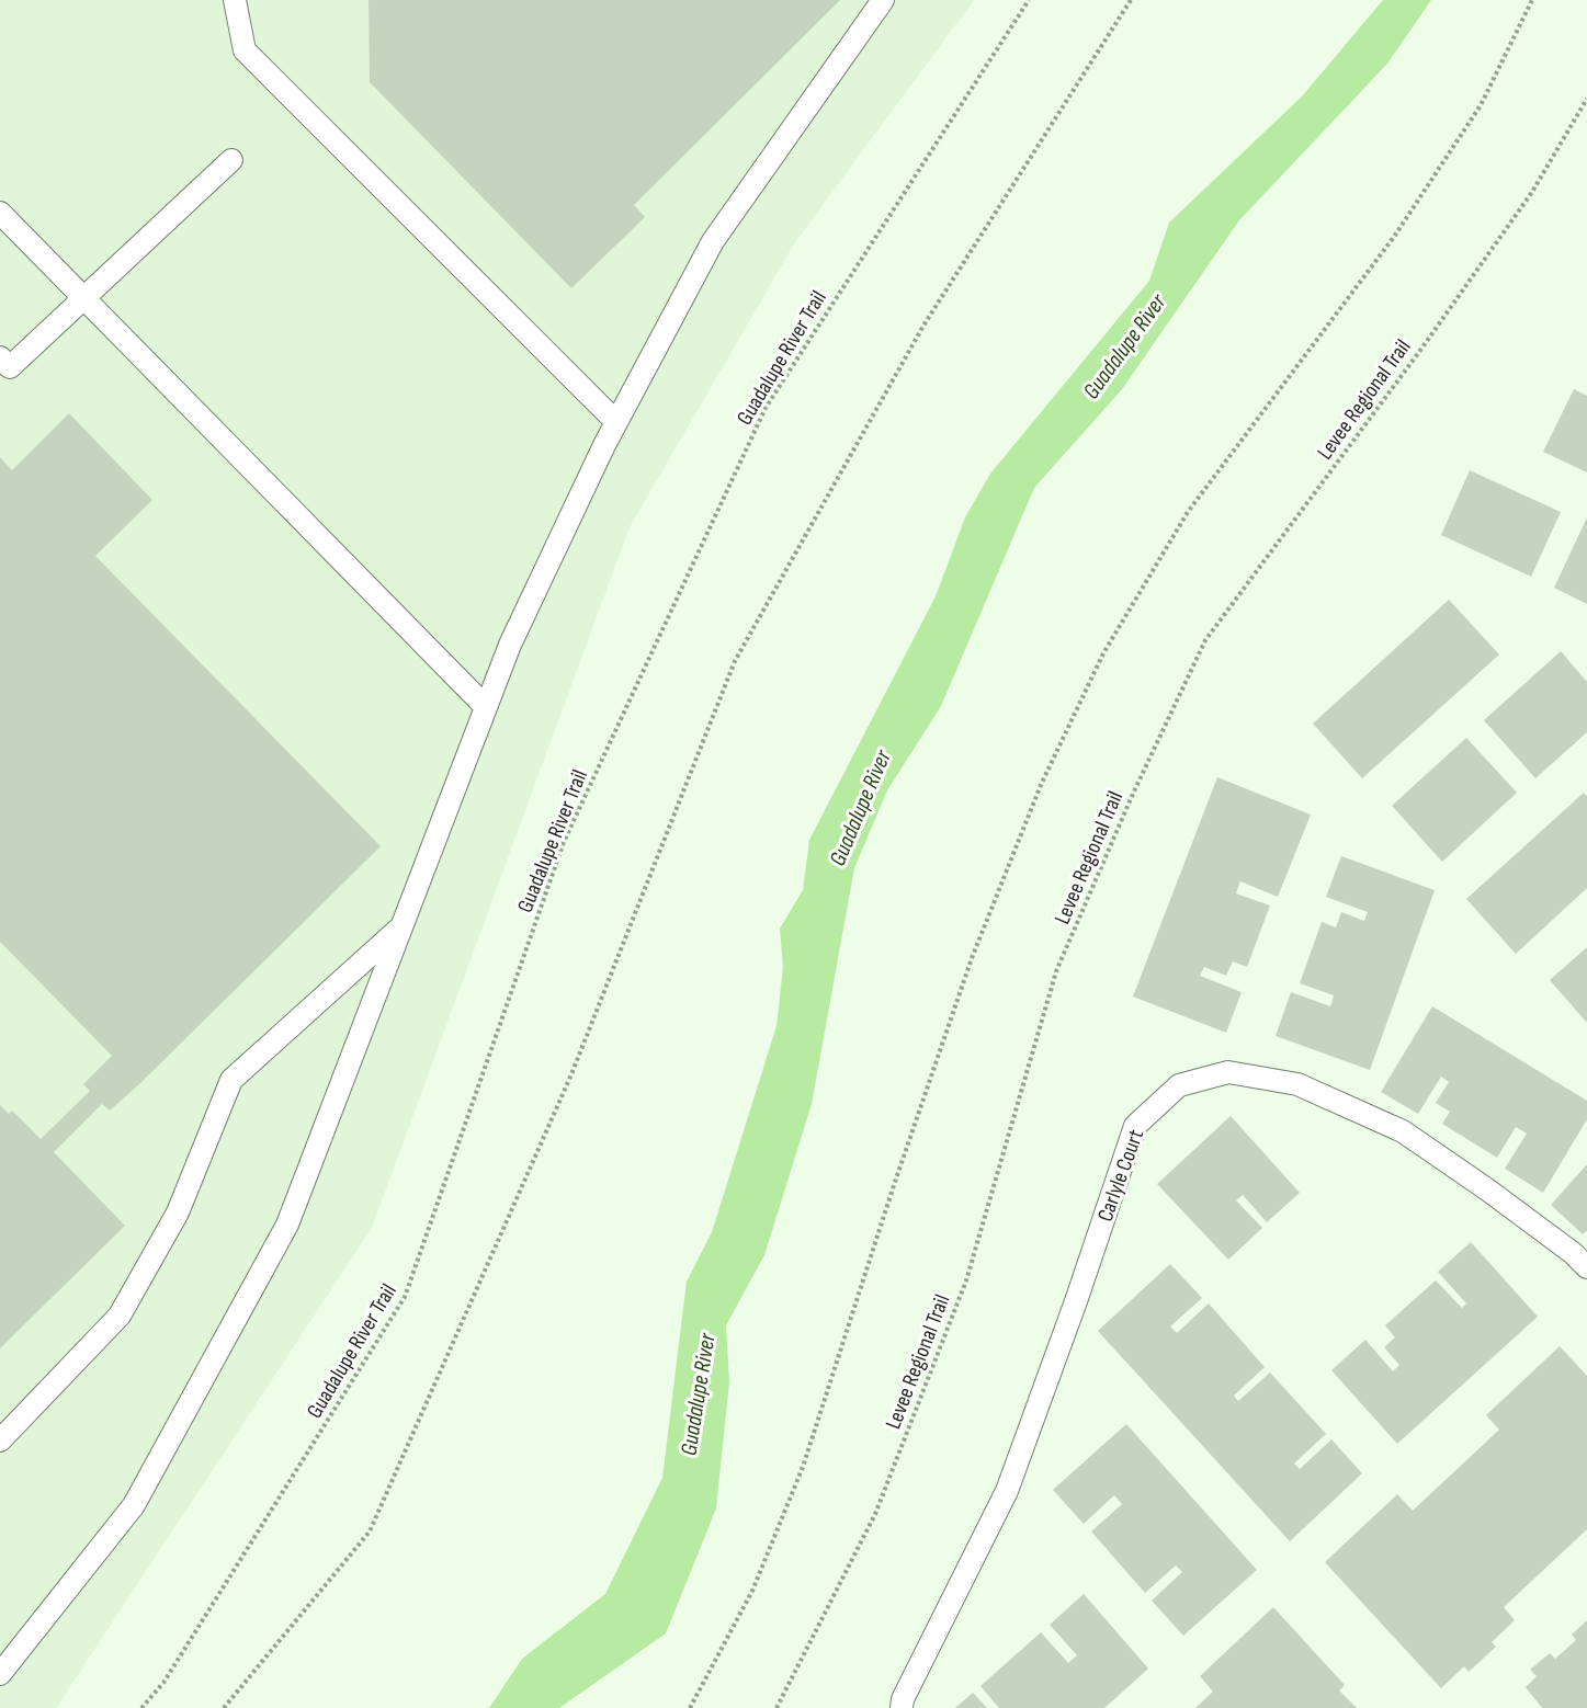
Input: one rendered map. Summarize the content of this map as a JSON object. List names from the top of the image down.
{
  "streets": {
    "lane": ["Carlyle Court"],
    "path": ["Guadalupe River Trail", "Levee Regional Trail"]
  },
  "water": ["Guadalupe River"]
}
